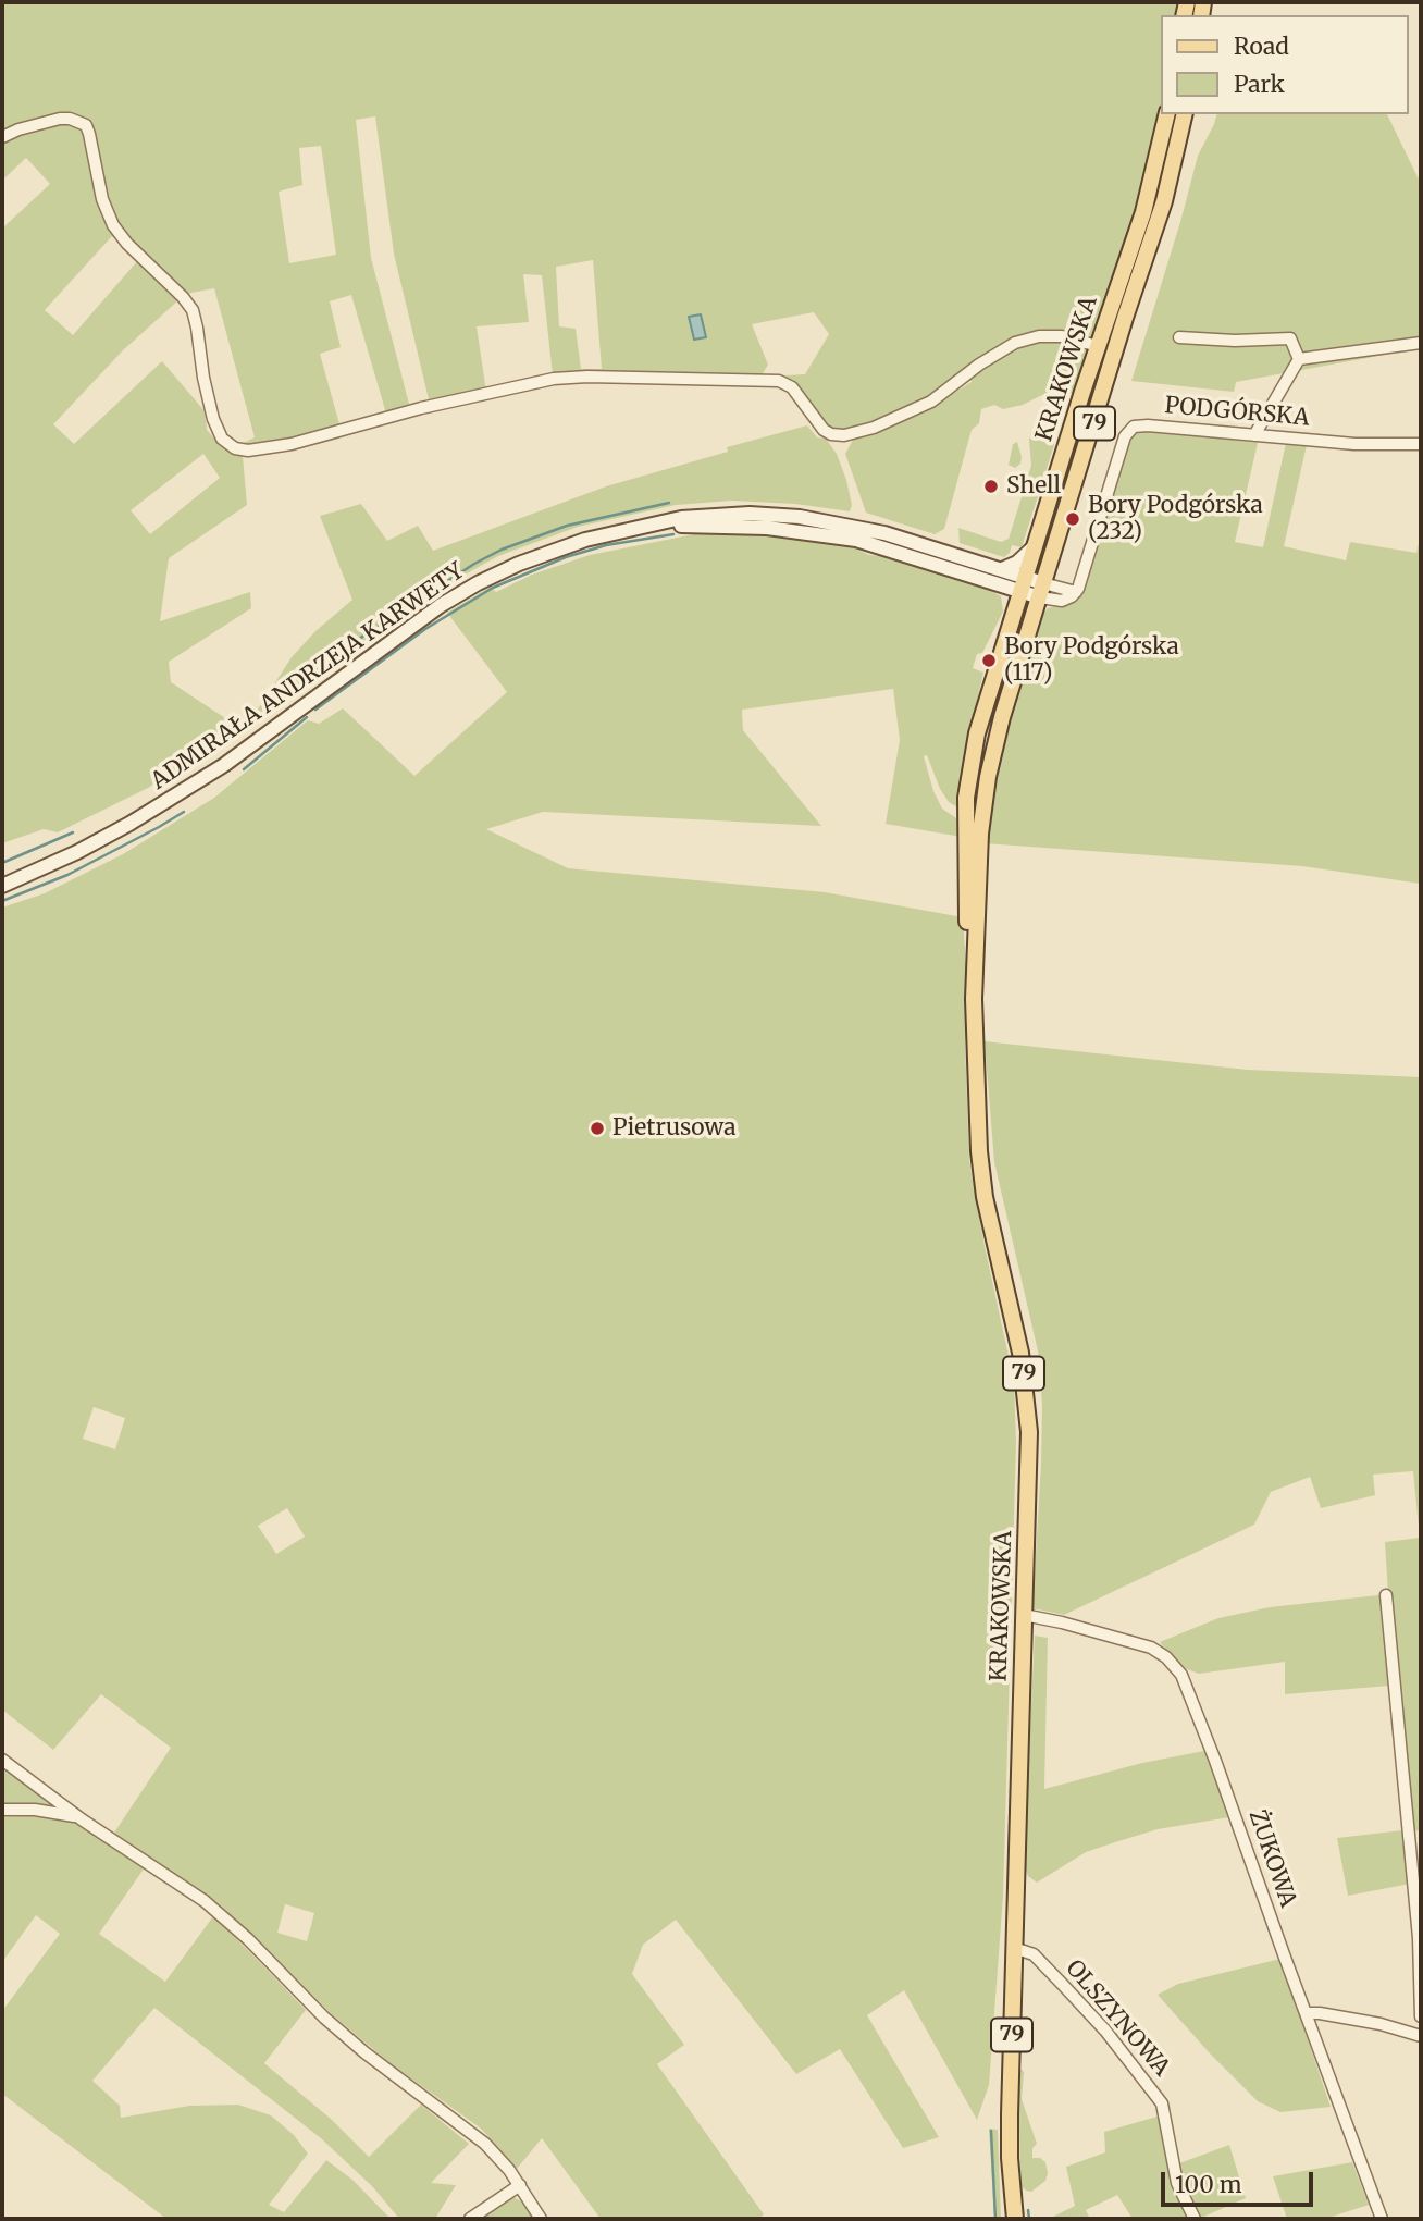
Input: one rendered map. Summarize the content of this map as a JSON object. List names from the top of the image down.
{
  "streets": {
    "main road": ["KRAKOWSKA", "79", "ADMIRAŁA ANDRZEJA KARWETY"],
    "street": ["PODGÓRSKA", "ŻUKOWA", "OLSZYNOWA"]
  },
  "crossings": [
    ["KRAKOWSKA", "PODGÓRSKA"],
    ["KRAKOWSKA", "ADMIRAŁA ANDRZEJA KARWETY"],
    ["KRAKOWSKA", "ŻUKOWA"],
    ["KRAKOWSKA", "OLSZYNOWA"],
    ["PODGÓRSKA", "ADMIRAŁA ANDRZEJA KARWETY"]
  ],
  "places": [
    "Shell",
    "Bory Podgórska (232)",
    "Bory Podgórska (117)",
    "Pietrusowa"
  ],
  "legend": ["Road", "Park"],
  "scale_bar": "100 m"
}
